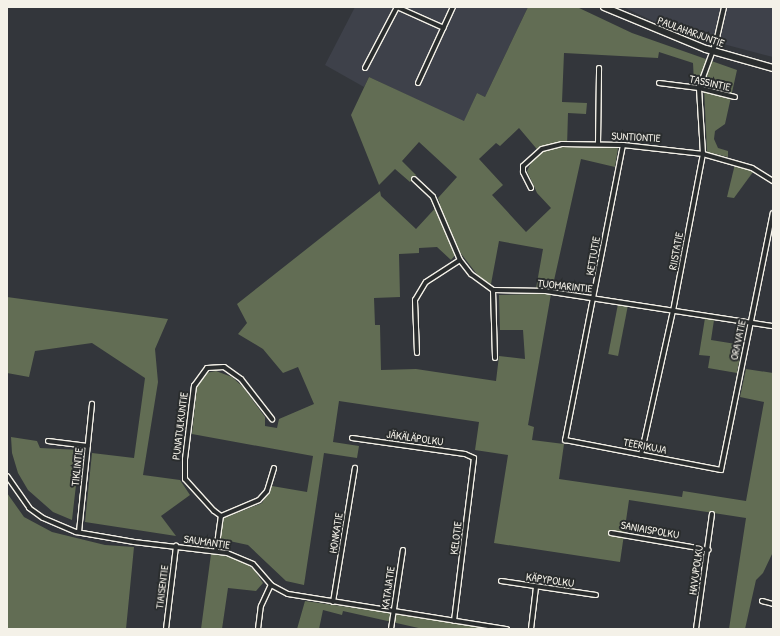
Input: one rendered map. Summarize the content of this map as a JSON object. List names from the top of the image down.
{
  "streets": {
    "main road": ["PAULAHARJUNTIE"],
    "street": [
      "TASSINTIE",
      "SUNTIONTIE",
      "RIISTATIE",
      "KETTUTIE",
      "TUOMARINTIE",
      "ORAVATIE",
      "PUNATULKUNTIE",
      "JÄKÄLÄPOLKU",
      "TEERIKUJA",
      "TIKLINTIE",
      "SANIAISPOLKU",
      "HONKATIE",
      "KELOTIE",
      "SAUMANTIE",
      "HAVUPOLKU",
      "KÄPYPOLKU",
      "TIAISENTIE",
      "KATAJATIE"
    ]
  },
  "crossings": [
    ["PAULAHARJUNTIE", "RIISTATIE"],
    ["TASSINTIE", "RIISTATIE"],
    ["SUNTIONTIE", "RIISTATIE"],
    ["SUNTIONTIE", "KETTUTIE"],
    ["RIISTATIE", "TUOMARINTIE"],
    ["RIISTATIE", "TEERIKUJA"],
    ["KETTUTIE", "TUOMARINTIE"],
    ["KETTUTIE", "TEERIKUJA"],
    ["TUOMARINTIE", "ORAVATIE"],
    ["ORAVATIE", "TEERIKUJA"],
    ["JÄKÄLÄPOLKU", "KELOTIE"],
    ["TIKLINTIE", "SAUMANTIE"],
    ["SANIAISPOLKU", "HAVUPOLKU"],
    ["HONKATIE", "SAUMANTIE"],
    ["KELOTIE", "SAUMANTIE"],
    ["SAUMANTIE", "TIAISENTIE"],
    ["SAUMANTIE", "KATAJATIE"]
  ]
}
